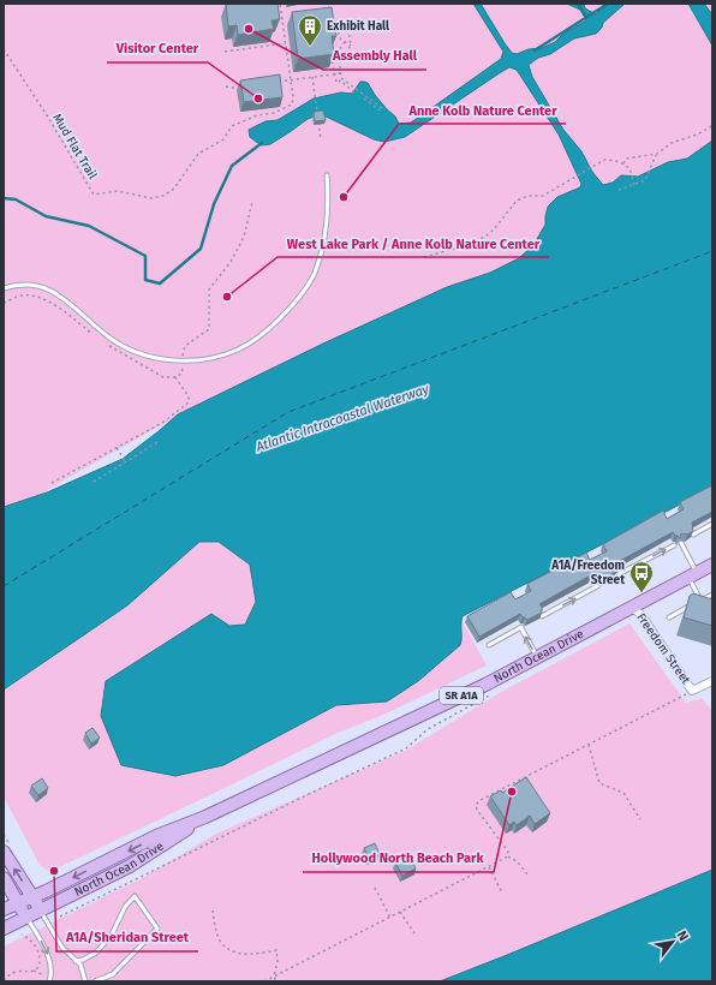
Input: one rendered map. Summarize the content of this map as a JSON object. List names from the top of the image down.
{
  "streets": {
    "main road": ["North Ocean Drive", "SR A1A"],
    "street": ["Freedom Street"],
    "path": ["Mud Flat Trail"]
  },
  "crossings": [
    ["Freedom Street", "North Ocean Drive"]
  ],
  "water": ["Atlantic Intracoastal Waterway"],
  "places": {
    "other": [
      "Assembly Hall",
      "Visitor Center",
      "Anne Kolb Nature Center",
      "West Lake Park / Anne Kolb Nature Center",
      "Hollywood North Beach Park",
      "A1A/Sheridan Street"
    ],
    "building": ["Exhibit Hall"],
    "bus stop": ["A1A/Freedom Street"]
  },
  "north": "top right"
}
